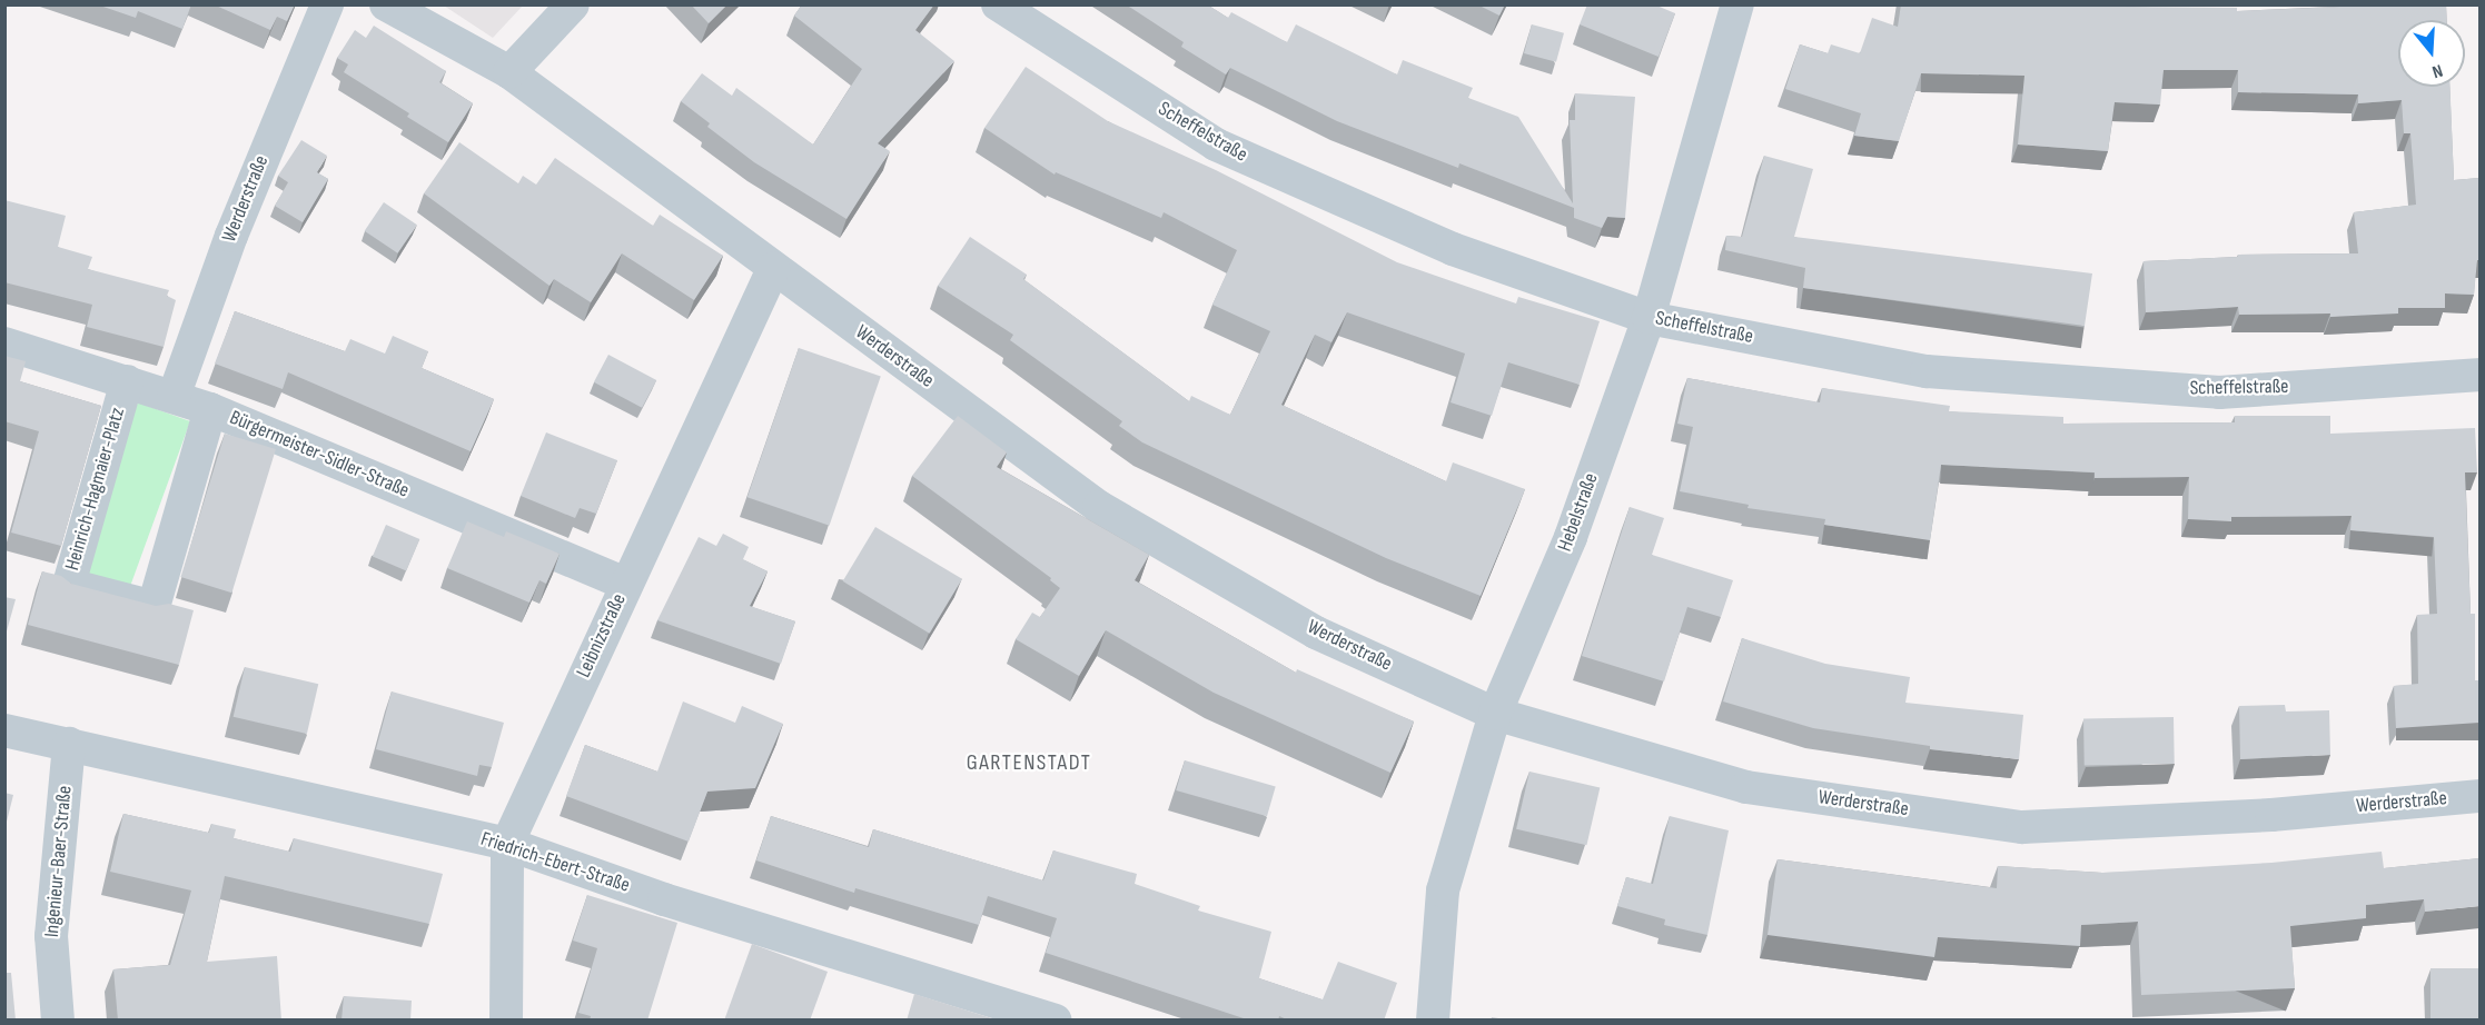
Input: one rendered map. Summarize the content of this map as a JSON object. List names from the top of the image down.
{
  "streets": {
    "street": [
      "Scheffelstraße",
      "Werderstraße",
      "Bürgermeister-Sidler-Straße",
      "Heinrich-Hagmaier-Platz",
      "Hebelstraße",
      "Leibnizstraße",
      "Ingenieur-Baer-Straße",
      "Friedrich-Ebert-Straße"
    ]
  },
  "crossings": [
    ["Scheffelstraße", "Hebelstraße"],
    ["Werderstraße", "Bürgermeister-Sidler-Straße"],
    ["Werderstraße", "Hebelstraße"],
    ["Werderstraße", "Leibnizstraße"],
    ["Bürgermeister-Sidler-Straße", "Heinrich-Hagmaier-Platz"],
    ["Bürgermeister-Sidler-Straße", "Leibnizstraße"],
    ["Leibnizstraße", "Friedrich-Ebert-Straße"],
    ["Ingenieur-Baer-Straße", "Friedrich-Ebert-Straße"]
  ],
  "districts": ["GARTENSTADT"],
  "north": "bottom"
}
